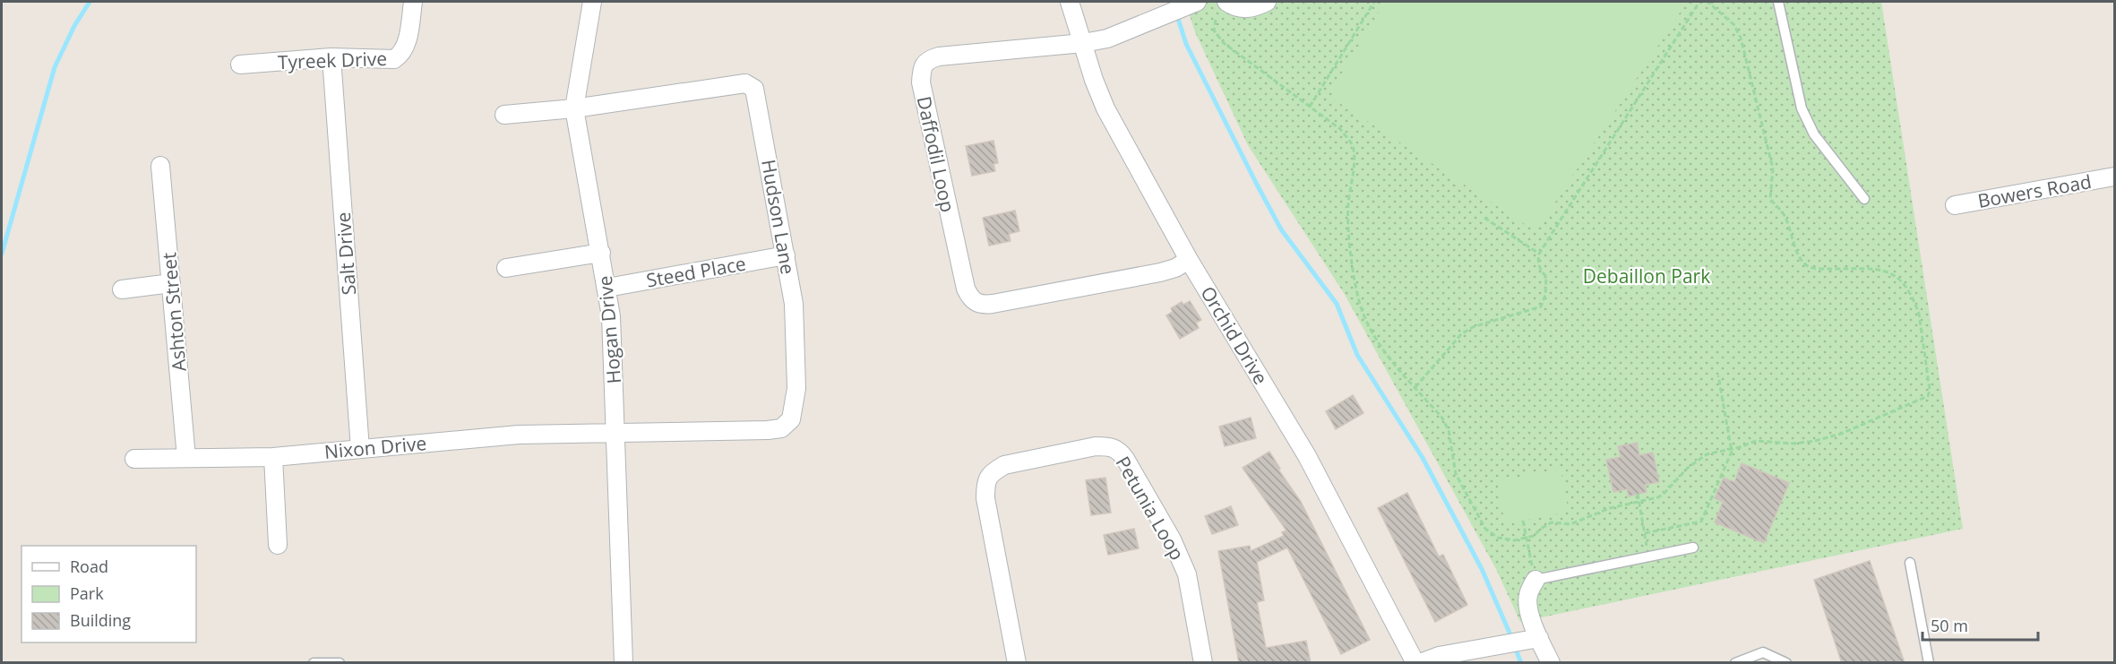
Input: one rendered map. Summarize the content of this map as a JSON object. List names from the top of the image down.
{
  "streets": {
    "street": [
      "Tyreek Drive",
      "Daffodil Loop",
      "Bowers Road",
      "Hudson Lane",
      "Salt Drive",
      "Steed Place",
      "Ashton Street",
      "Hogan Drive",
      "Orchid Drive",
      "Nixon Drive",
      "Petunia Loop"
    ]
  },
  "crossings": [
    ["Tyreek Drive", "Salt Drive"],
    ["Daffodil Loop", "Orchid Drive"],
    ["Hudson Lane", "Steed Place"],
    ["Hudson Lane", "Hogan Drive"],
    ["Hudson Lane", "Nixon Drive"],
    ["Salt Drive", "Nixon Drive"],
    ["Steed Place", "Hogan Drive"],
    ["Ashton Street", "Nixon Drive"],
    ["Hogan Drive", "Nixon Drive"]
  ],
  "parks": ["Debaillon Park"],
  "legend": ["Road", "Park", "Building"],
  "scale_bar": "50 m"
}
